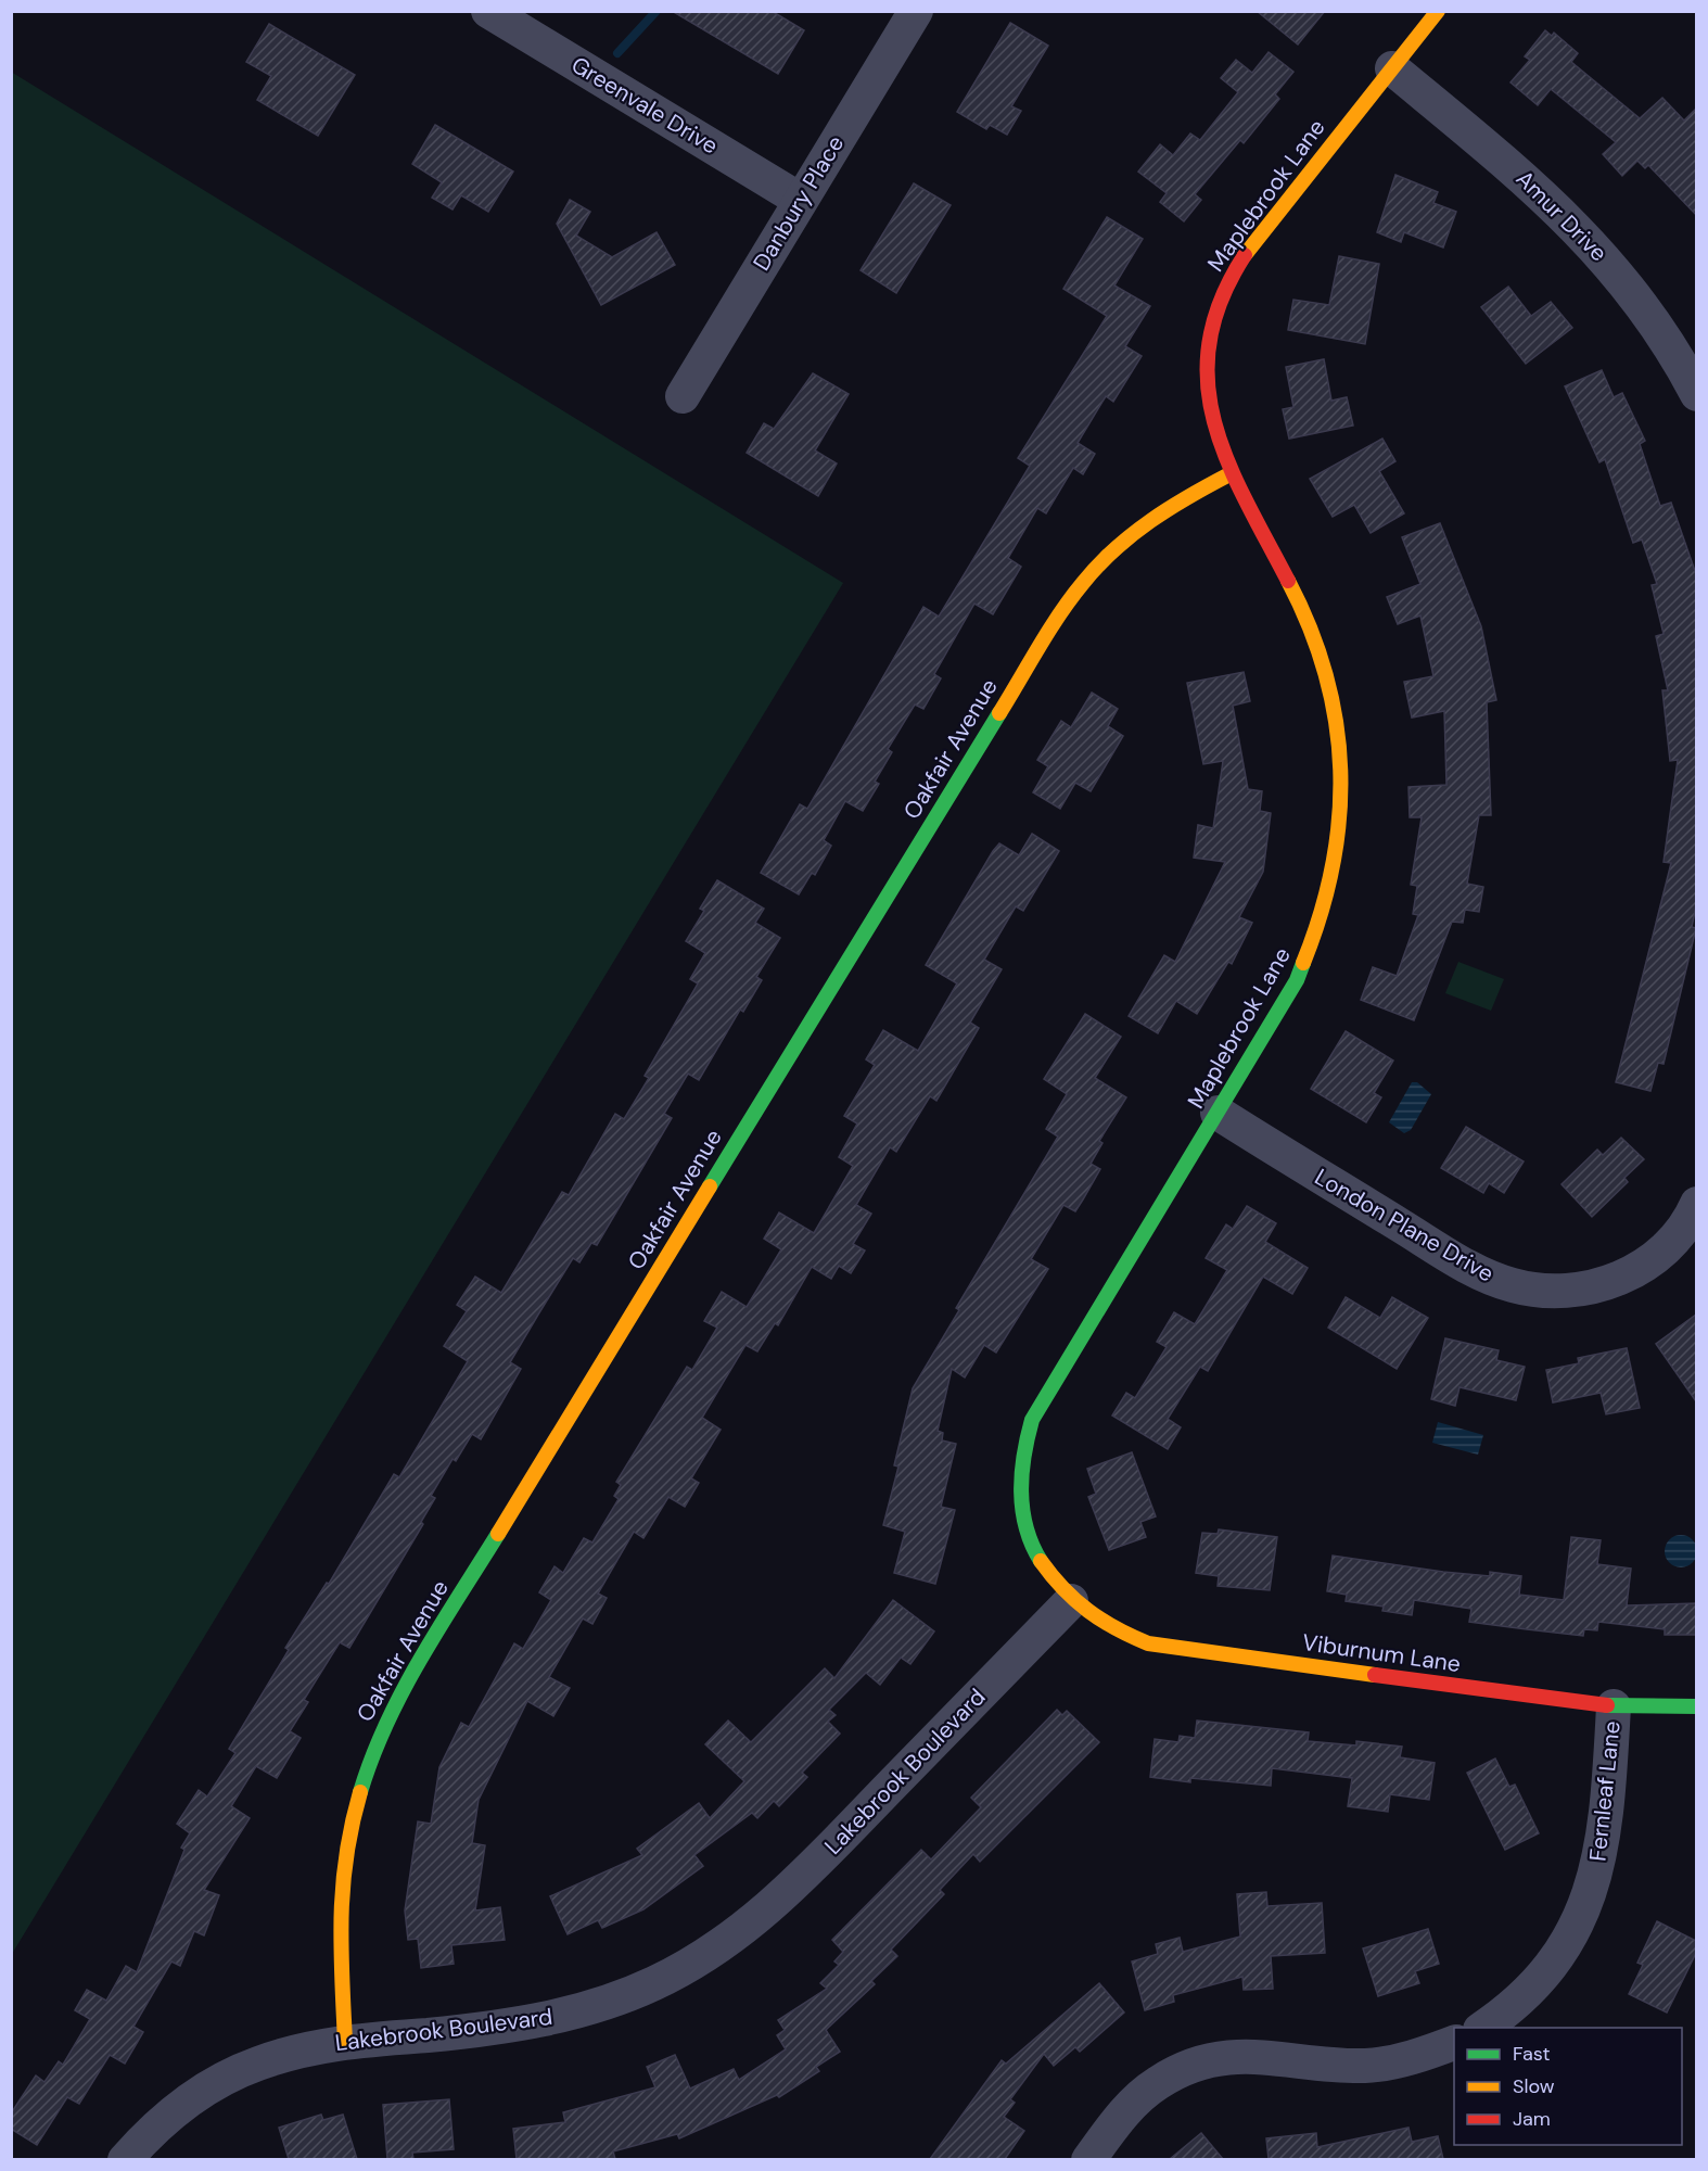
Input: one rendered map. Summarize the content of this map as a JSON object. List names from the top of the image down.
{
  "streets": {
    "street": [
      "Greenvale Drive",
      "Maplebrook Lane",
      "Danbury Place",
      "Amur Drive",
      "Oakfair Avenue",
      "London Plane Drive",
      "Viburnum Lane",
      "Lakebrook Boulevard",
      "Fernleaf Lane"
    ]
  },
  "crossings": [
    ["Greenvale Drive", "Danbury Place"],
    ["Maplebrook Lane", "Amur Drive"],
    ["Maplebrook Lane", "Oakfair Avenue"],
    ["Maplebrook Lane", "London Plane Drive"],
    ["Maplebrook Lane", "Viburnum Lane"],
    ["Maplebrook Lane", "Lakebrook Boulevard"],
    ["Oakfair Avenue", "Lakebrook Boulevard"],
    ["Viburnum Lane", "Lakebrook Boulevard"],
    ["Viburnum Lane", "Fernleaf Lane"]
  ],
  "legend": ["Fast", "Slow", "Jam"]
}
